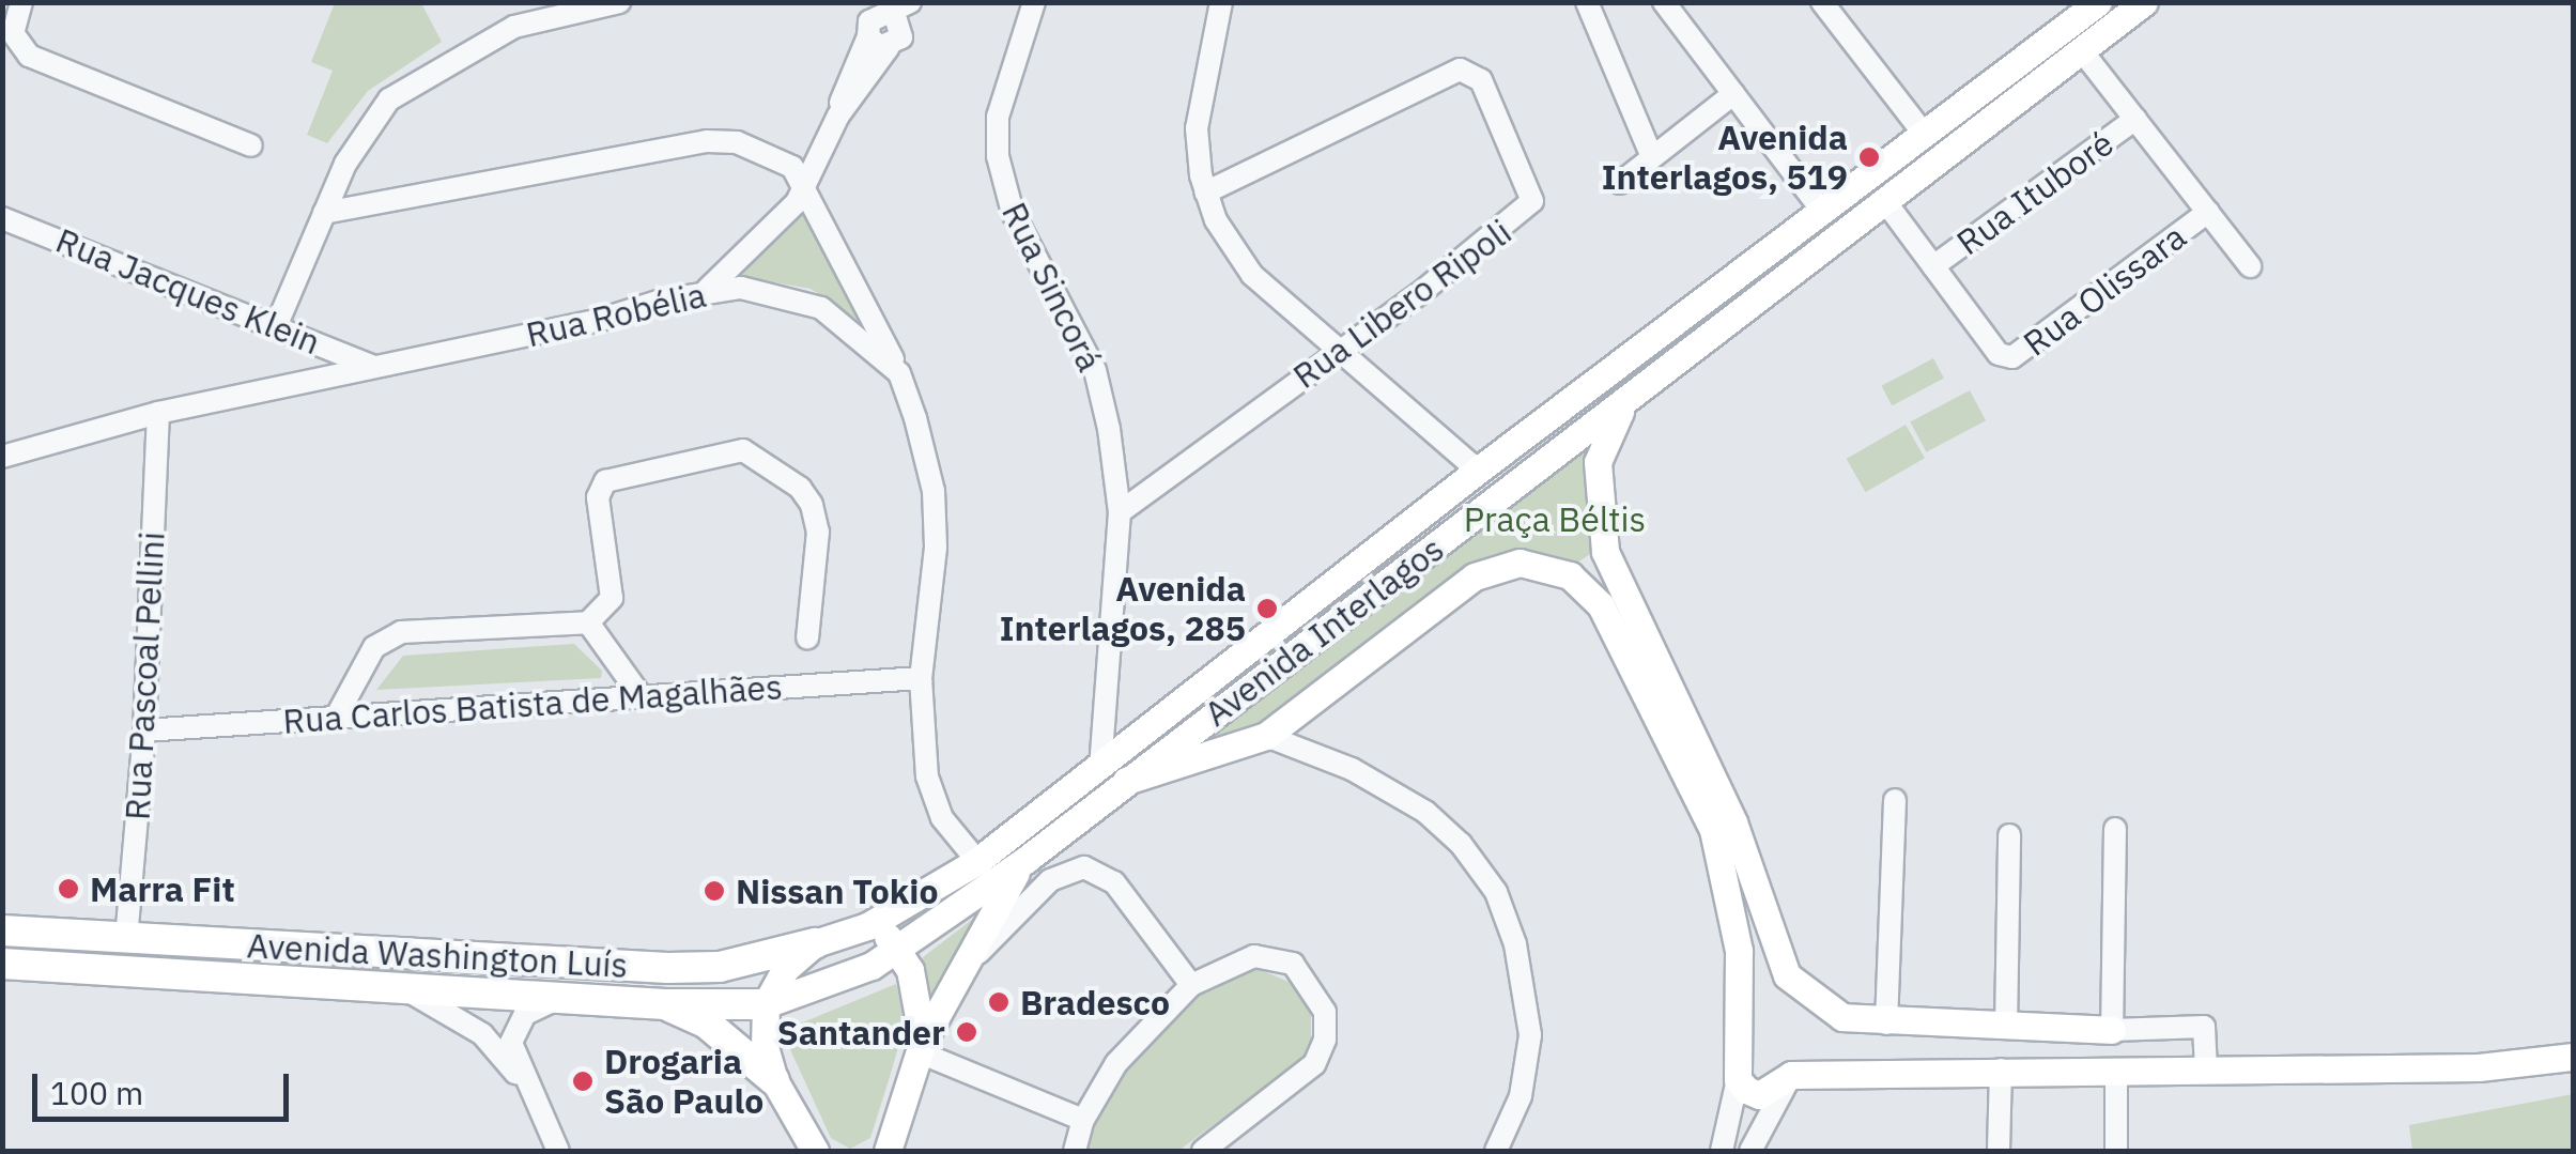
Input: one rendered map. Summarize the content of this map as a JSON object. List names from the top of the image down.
{
  "streets": {
    "highway": ["Avenida Interlagos", "Avenida Washington Luís"],
    "street": [
      "Rua Ituboré",
      "Rua Sincorá",
      "Rua Olissara",
      "Rua Jacques Klein",
      "Rua Libero Ripoli",
      "Rua Robélia",
      "Rua Pascoal Pellini",
      "Rua Carlos Batista de Magalhães"
    ]
  },
  "crossings": [
    ["Rua Ituboré", "Rua Olissara"],
    ["Rua Sincorá", "Rua Libero Ripoli"],
    ["Rua Sincorá", "Avenida Interlagos"],
    ["Rua Olissara", "Avenida Interlagos"],
    ["Rua Jacques Klein", "Rua Robélia"],
    ["Rua Robélia", "Rua Pascoal Pellini"],
    ["Avenida Interlagos", "Avenida Washington Luís"],
    ["Rua Pascoal Pellini", "Rua Carlos Batista de Magalhães"],
    ["Rua Pascoal Pellini", "Avenida Washington Luís"]
  ],
  "parks": ["Praça Béltis"],
  "places": [
    "Avenida Interlagos, 519",
    "Avenida Interlagos, 285",
    "Marra Fit",
    "Nissan Tokio",
    "Bradesco",
    "Santander",
    "Drogaria São Paulo"
  ],
  "scale_bar": "100 m"
}
